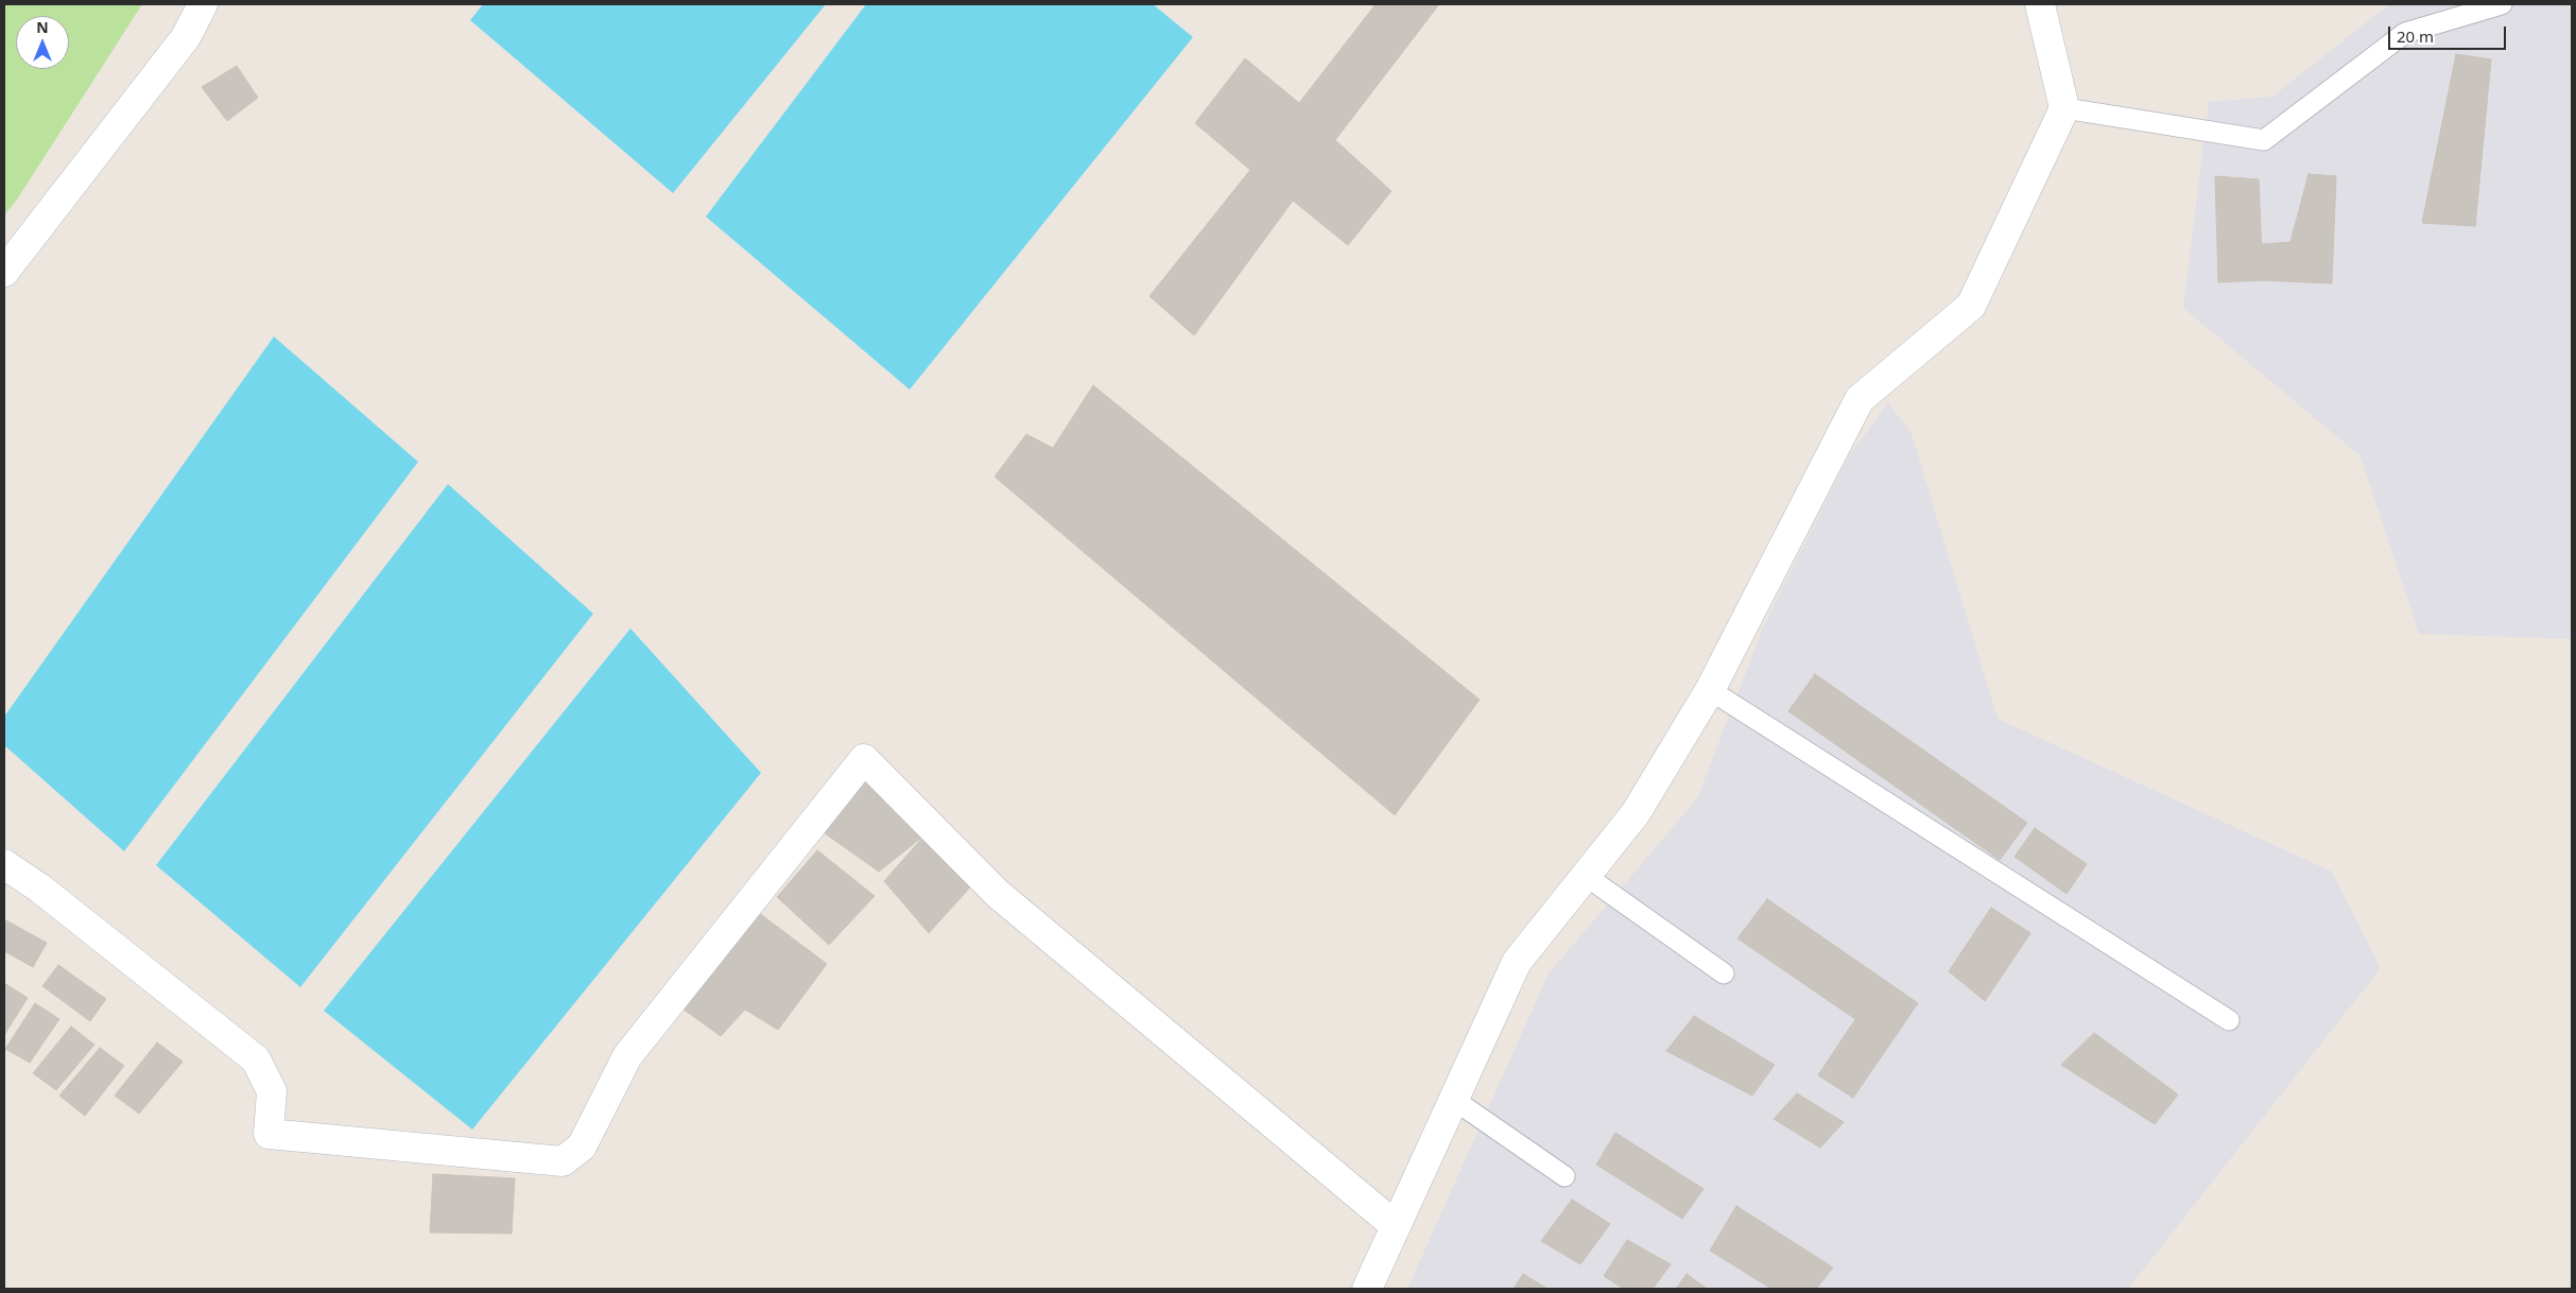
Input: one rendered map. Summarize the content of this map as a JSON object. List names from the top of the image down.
{
  "scale_bar": "20 m",
  "north": "top"
}
